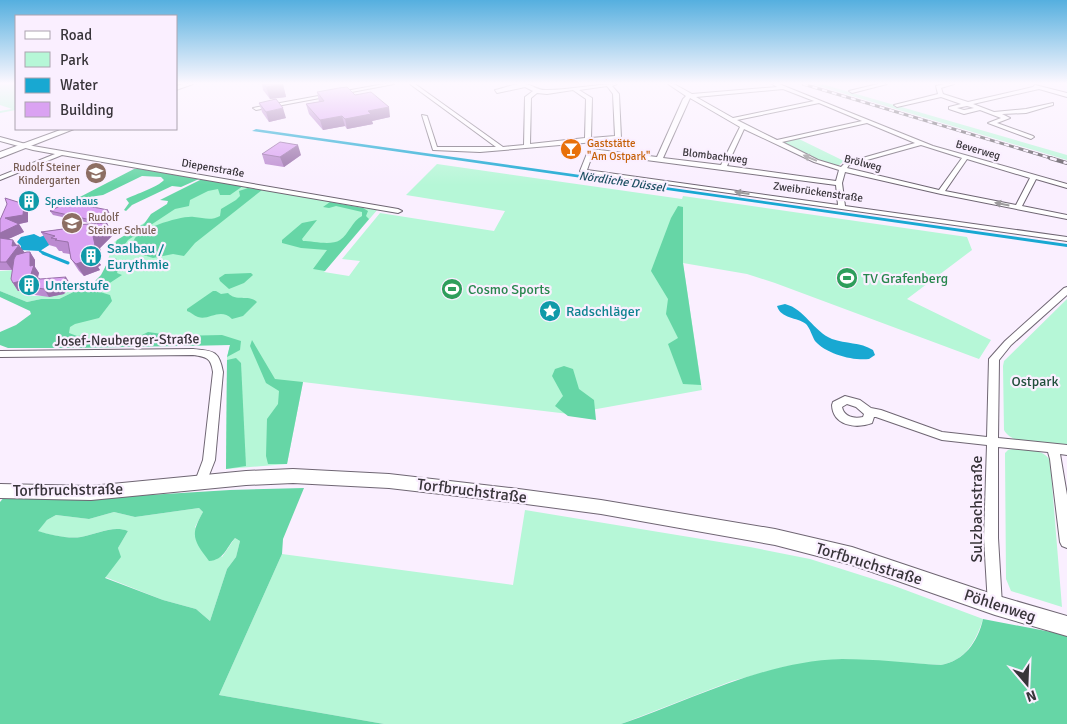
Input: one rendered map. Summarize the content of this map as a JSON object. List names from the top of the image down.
{
  "streets": {
    "main road": ["Torfbruchstraße", "Pöhlenweg"],
    "street": [
      "Beverweg",
      "Blombachweg",
      "Brölweg",
      "Diepenstraße",
      "Zweibrückenstraße",
      "Josef-Neuberger-Straße",
      "Sulzbachstraße"
    ]
  },
  "crossings": [
    ["Blombachweg", "Zweibrückenstraße"],
    ["Josef-Neuberger-Straße", "Torfbruchstraße"],
    ["Torfbruchstraße", "Pöhlenweg"],
    ["Sulzbachstraße", "Pöhlenweg"]
  ],
  "one_way": ["Brölweg"],
  "water": ["Nördliche Düssel"],
  "parks": ["Ostpark"],
  "places": {
    "bar": ["Gaststätte \"Am Ostpark\""],
    "school or university": ["Rudolf Steiner Kindergarten", "Rudolf Steiner Schule"],
    "building": ["Speisehaus", "Saalbau / Eurythmie", "Unterstufe"],
    "sports": ["TV Grafenberg", "Cosmo Sports"],
    "place": ["Radschläger"]
  },
  "legend": [
    "Road",
    "Park",
    "Water",
    "Building"
  ],
  "north": "bottom"
}
